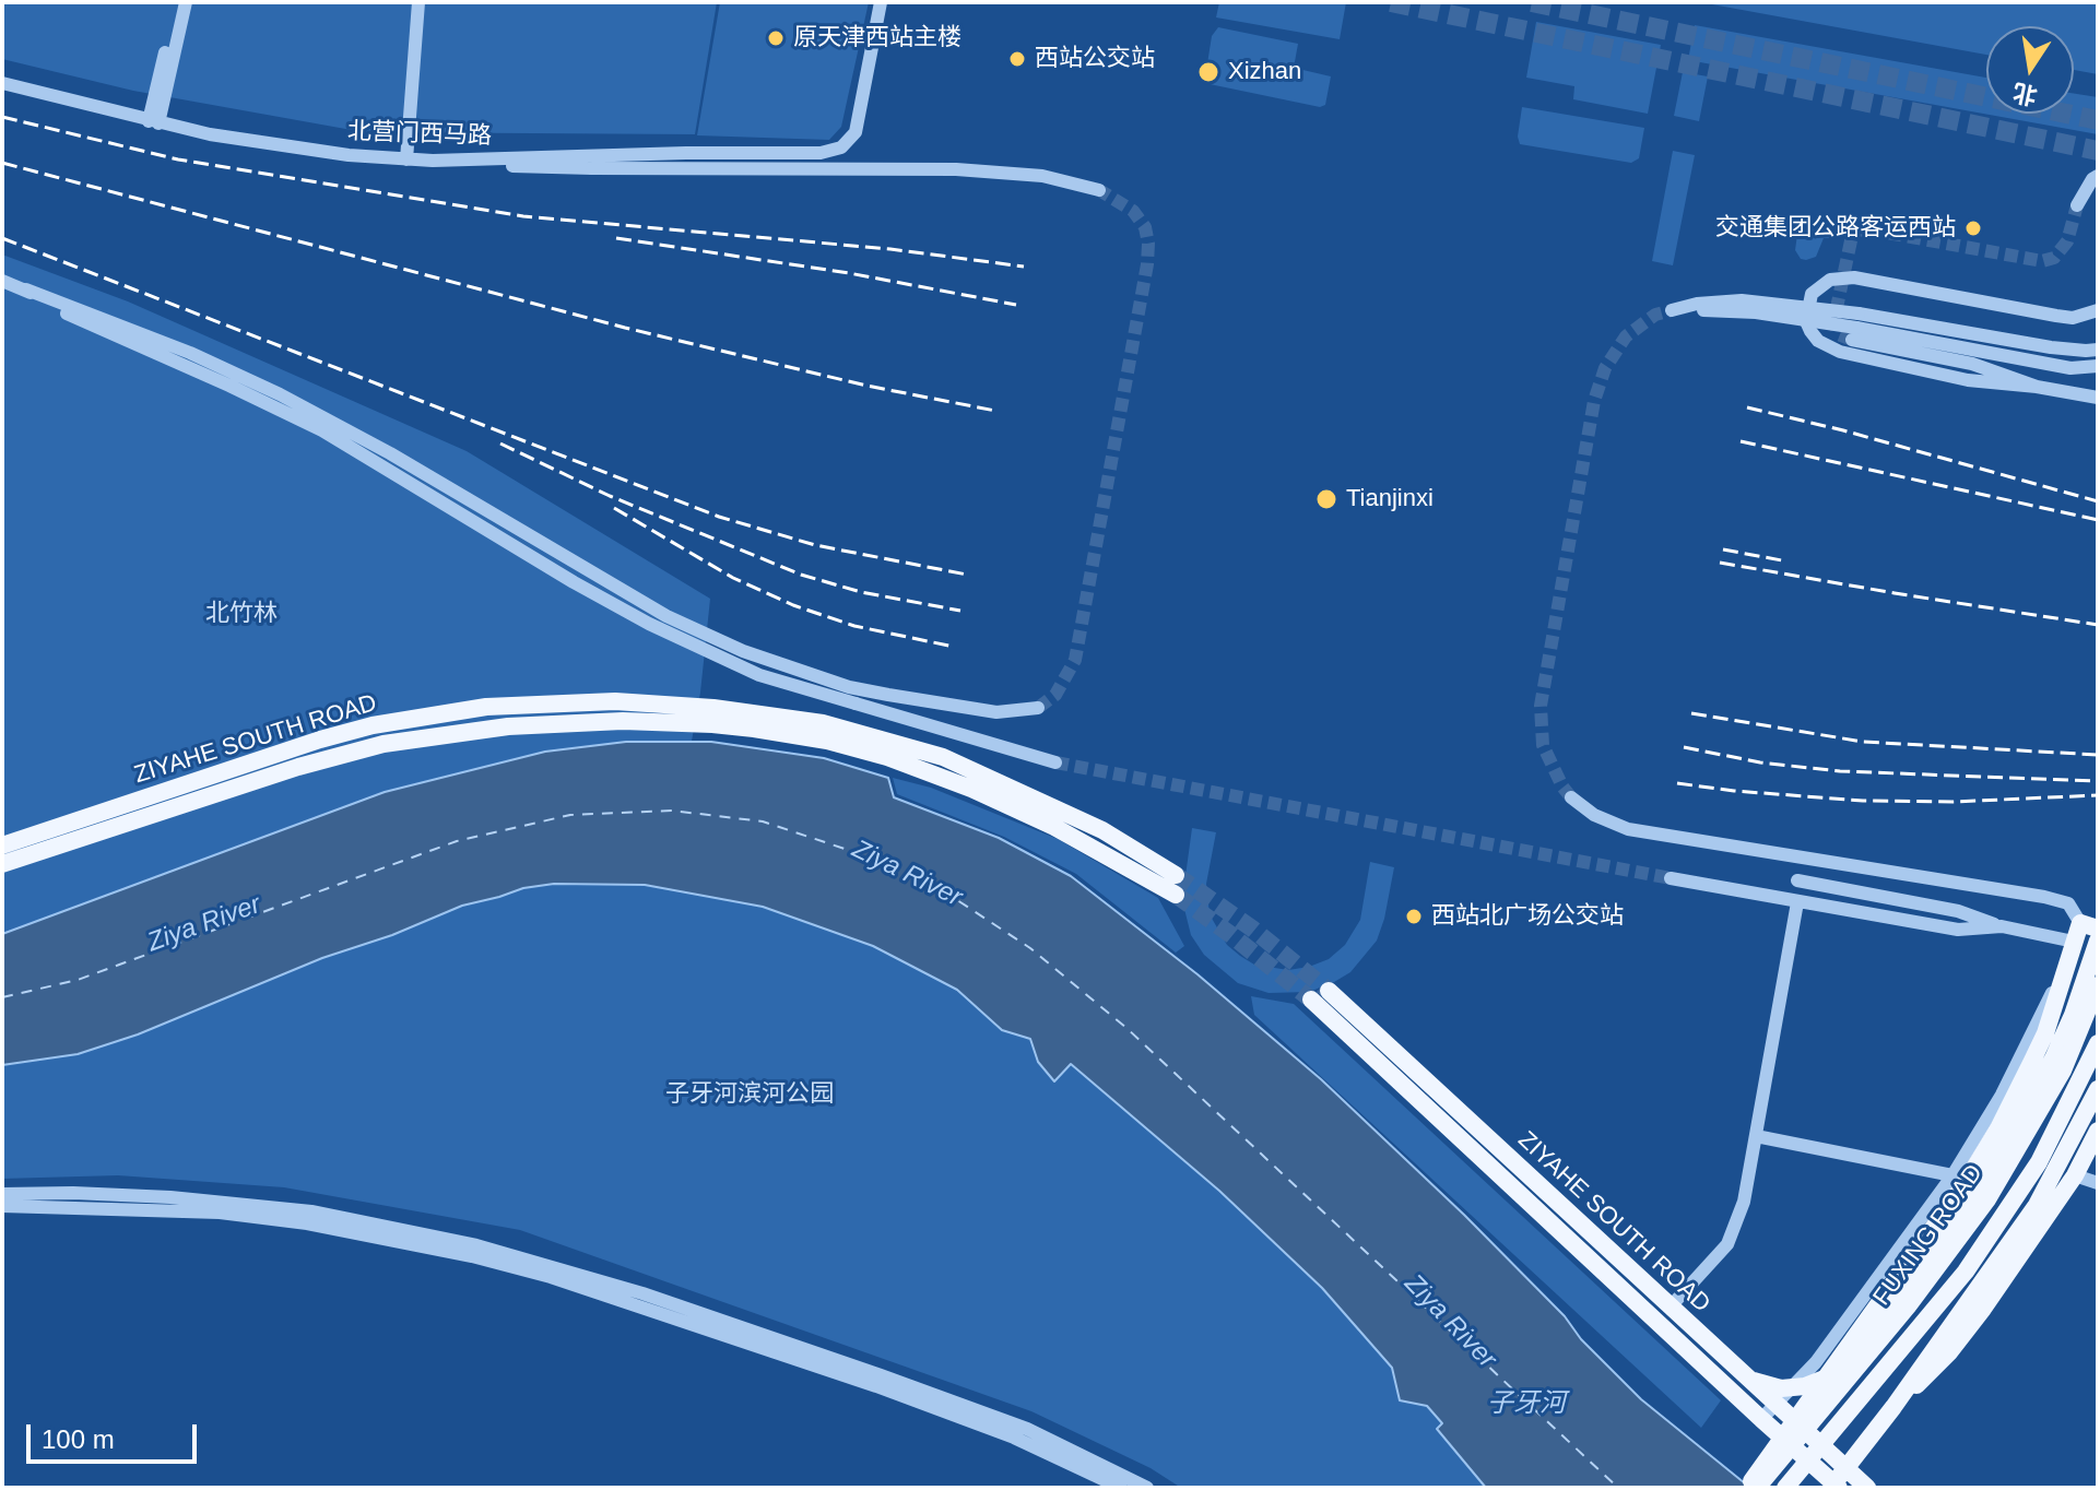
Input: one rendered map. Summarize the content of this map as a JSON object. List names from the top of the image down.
{
  "streets": {
    "main road": ["ZIYAHE SOUTH ROAD", "FUXING ROAD"],
    "street": ["北营门西马路"]
  },
  "water": ["Ziya River", "子牙河"],
  "parks": ["北竹林", "子牙河滨河公园"],
  "places": [
    "原天津西站主楼",
    "西站公交站",
    "Xizhan",
    "交通集团公路客运西站",
    "Tianjinxi",
    "西站北广场公交站"
  ],
  "scale_bar": "100 m",
  "north": "bottom"
}
